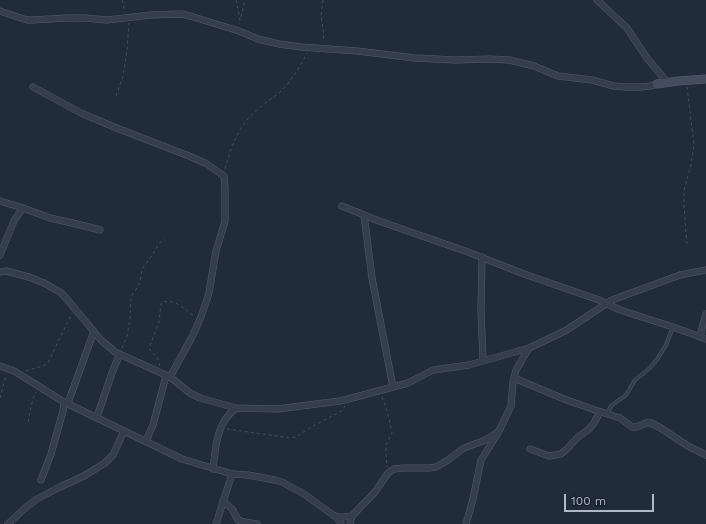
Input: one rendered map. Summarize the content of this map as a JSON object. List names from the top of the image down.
{
  "scale_bar": "100 m"
}
